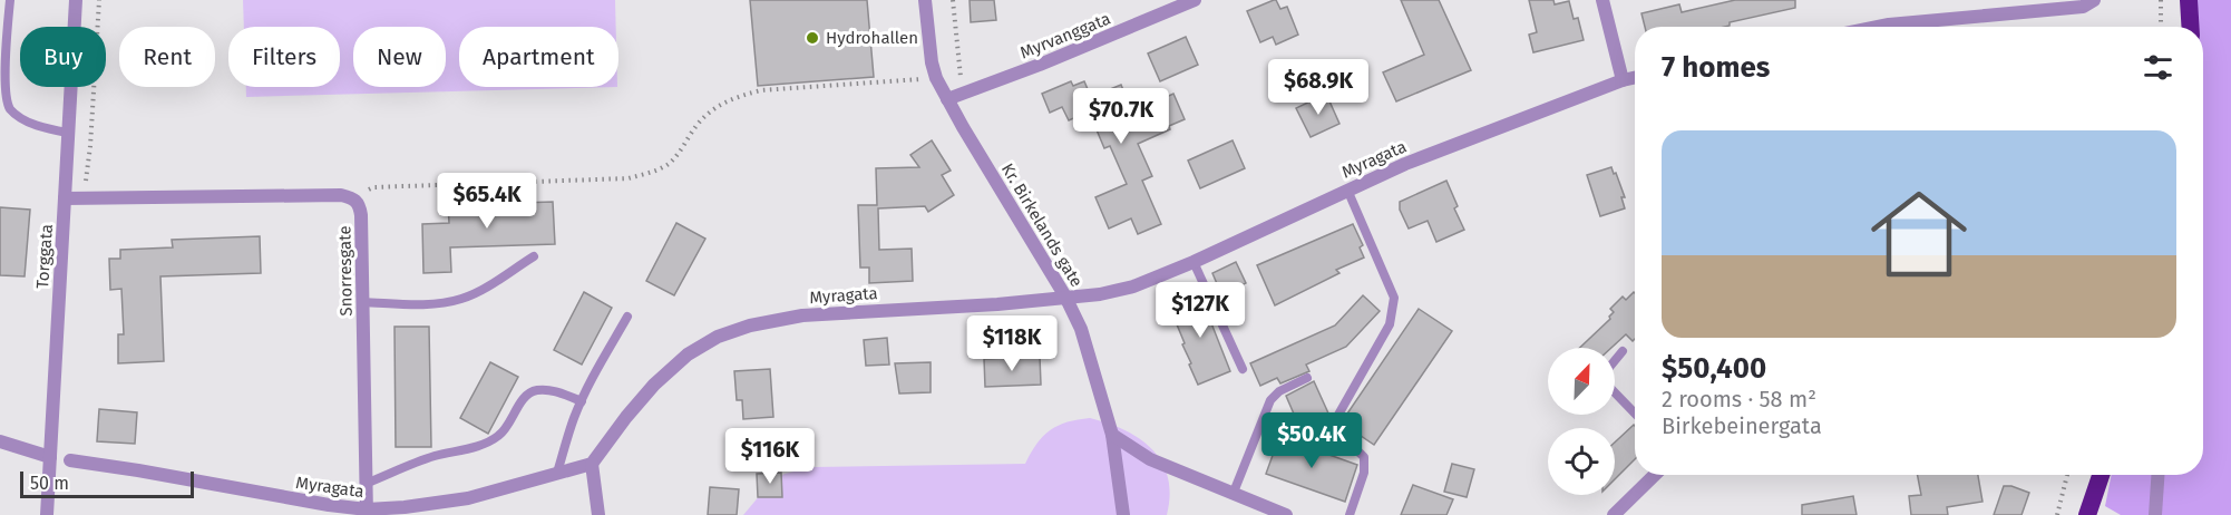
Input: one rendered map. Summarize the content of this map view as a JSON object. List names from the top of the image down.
{
  "streets": {
    "street": [
      "Myrvanggata",
      "Myragata",
      "Kr. Birkelands gate",
      "Torggata",
      "Snorresgate"
    ]
  },
  "crossings": [
    ["Myrvanggata", "Kr. Birkelands gate"],
    ["Myragata", "Kr. Birkelands gate"],
    ["Myragata", "Snorresgate"]
  ],
  "places": ["Hydrohallen"],
  "scale_bar": "50 m",
  "north": "top right",
  "page": {
    "chip": [
      "Buy",
      "Rent",
      "Filters",
      "New",
      "Apartment"
    ],
    "heading": "7 homes",
    "price": [
      "$68.9K",
      "$70.7K",
      "$65.4K",
      "$127K",
      "$118K",
      "$50.4K",
      "$116K"
    ],
    "list": [
      {
        "name": "$50,400",
        "note": "2 rooms · 58 m² · Birkebeinergata"
      }
    ],
    "scale": "50 m"
  }
}
